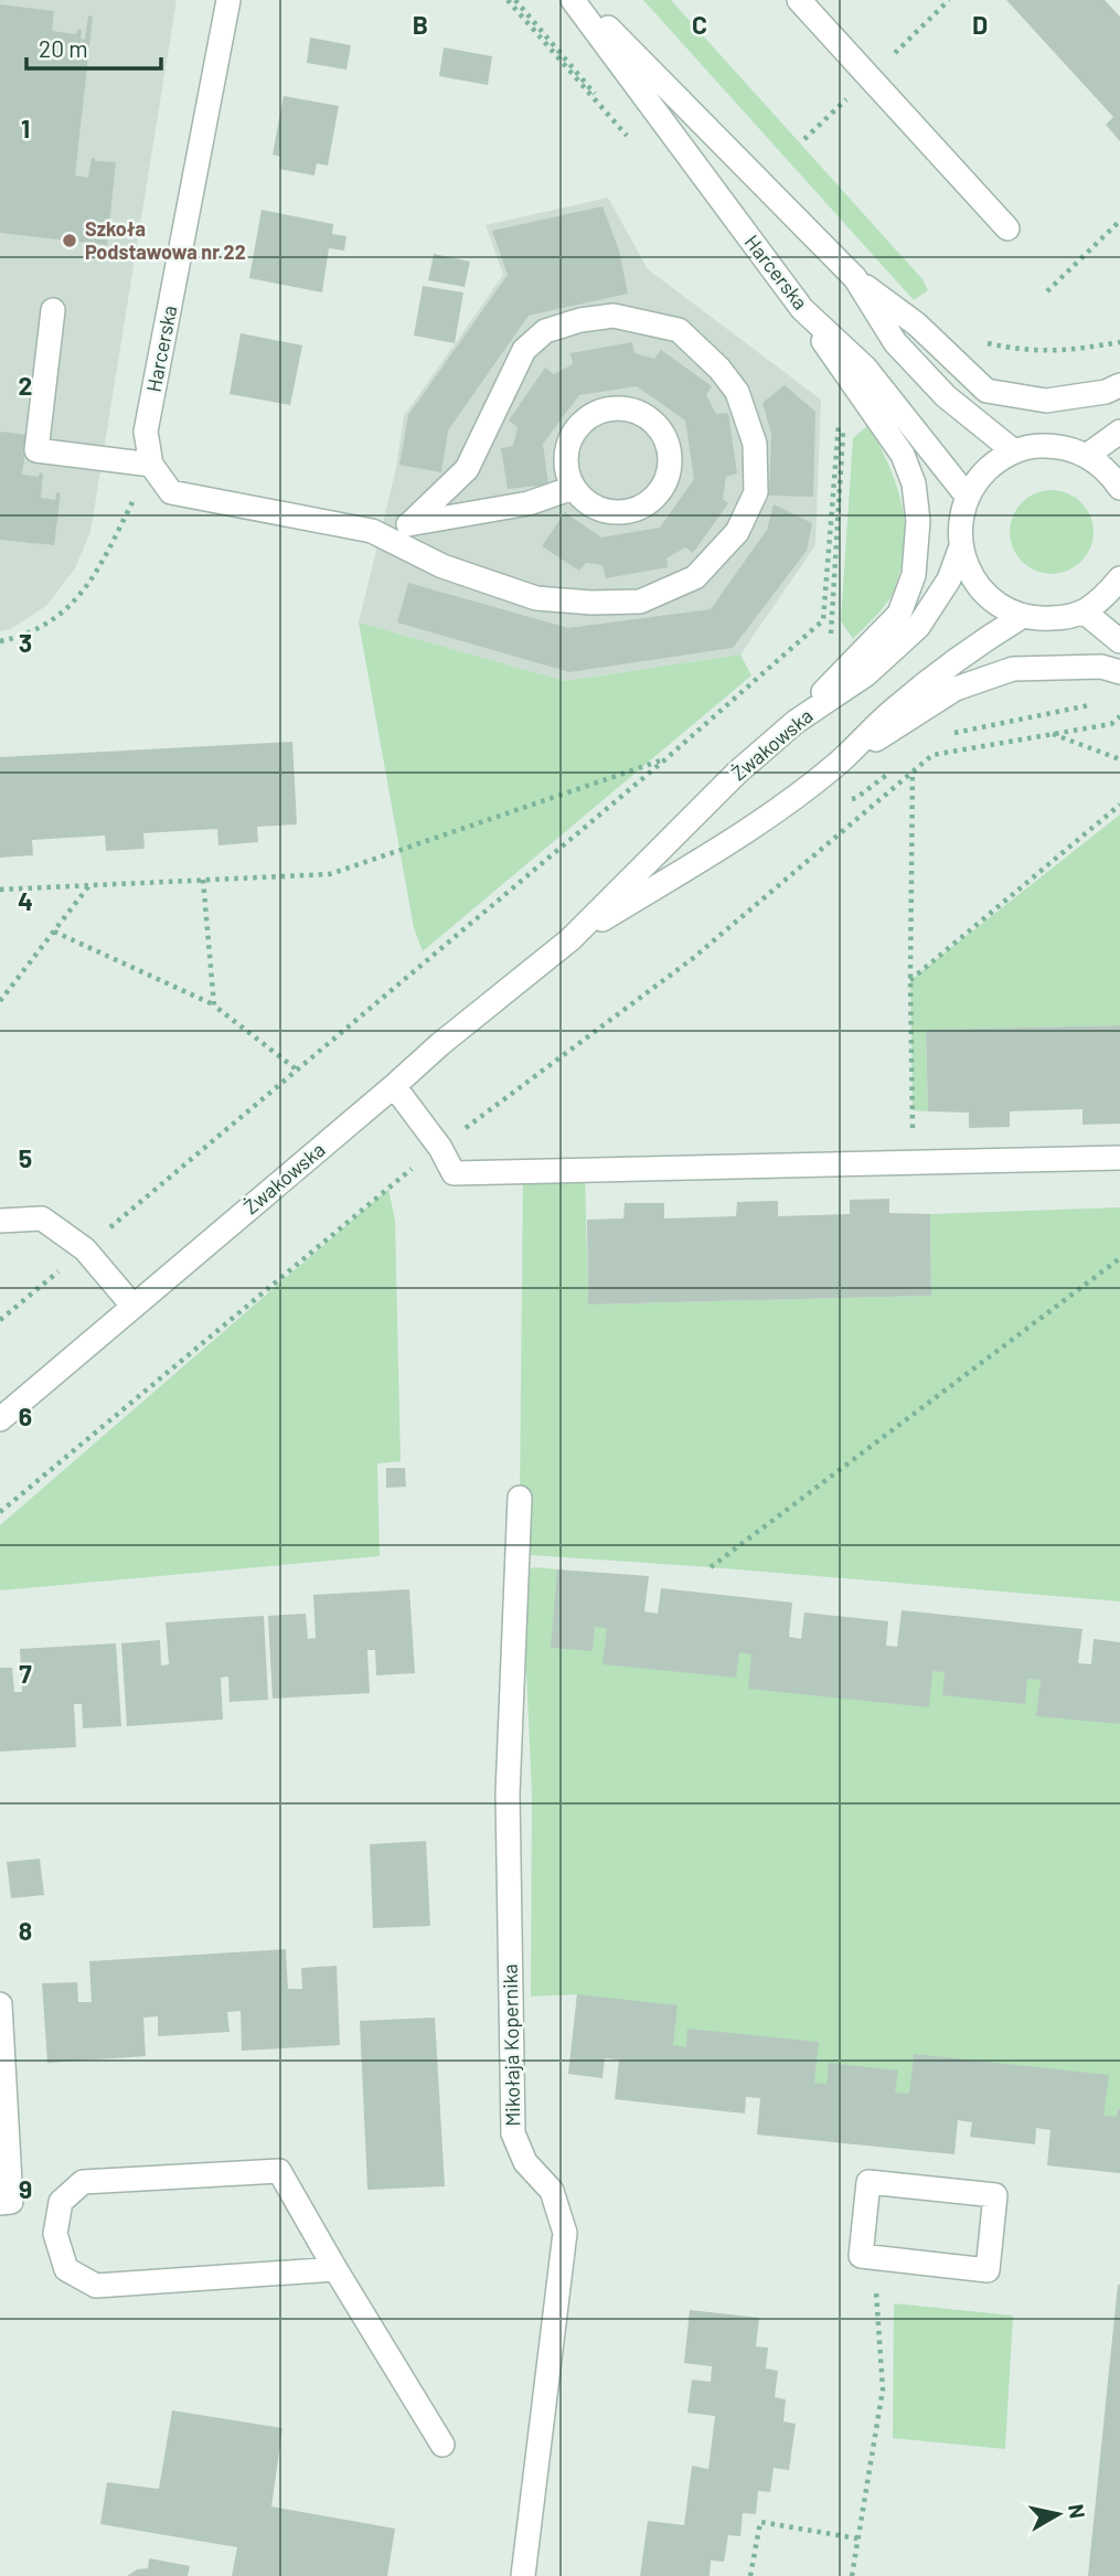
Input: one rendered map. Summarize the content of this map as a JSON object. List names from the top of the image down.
{
  "streets": {
    "street": ["Harcerska", "Żwakowska", "Mikołaja Kopernika"]
  },
  "places": ["Szkoła Podstawowa nr 22"],
  "scale_bar": "20 m",
  "north": "right",
  "grid": {
    "columns": ["B", "C", "D"],
    "rows": [
      "1",
      "2",
      "3",
      "4",
      "5",
      "6",
      "7",
      "8",
      "9"
    ]
  }
}
